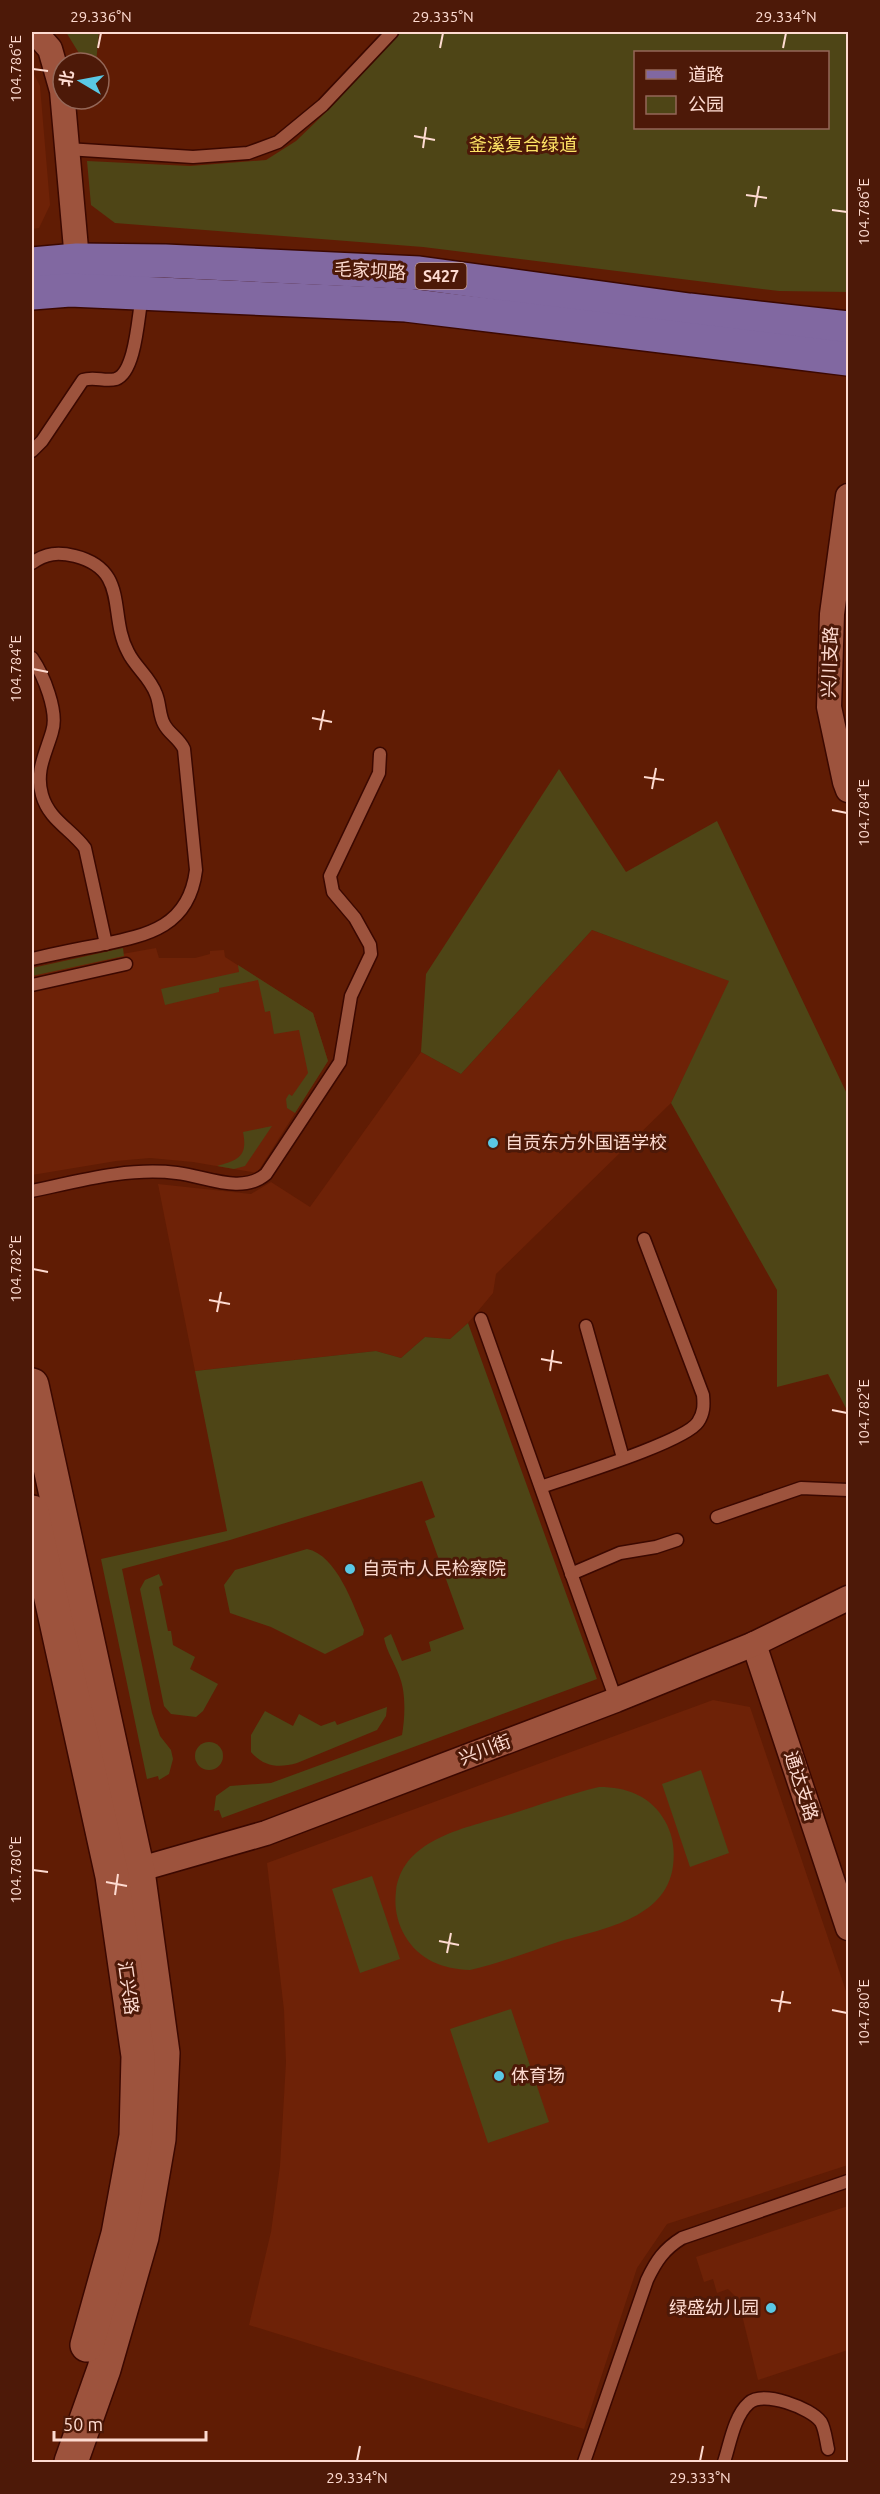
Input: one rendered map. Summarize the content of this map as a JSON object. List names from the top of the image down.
{
  "streets": {
    "main road": ["毛家坝路", "S427", "汇兴路"],
    "street": ["兴川支路", "兴川街", "通达支路"]
  },
  "crossings": [
    ["兴川街", "通达支路"],
    ["兴川街", "汇兴路"]
  ],
  "parks": ["釜溪复合绿道"],
  "places": [
    "自贡东方外国语学校",
    "自贡市人民检察院",
    "体育场",
    "绿盛幼儿园"
  ],
  "legend": ["道路", "公园"],
  "scale_bar": "50 m",
  "north": "left",
  "coordinates": [
    "29.336°N",
    "29.335°N",
    "29.334°N",
    "104.786°E",
    "104.784°E",
    "104.782°E",
    "104.780°E",
    "29.333°N"
  ]
}
